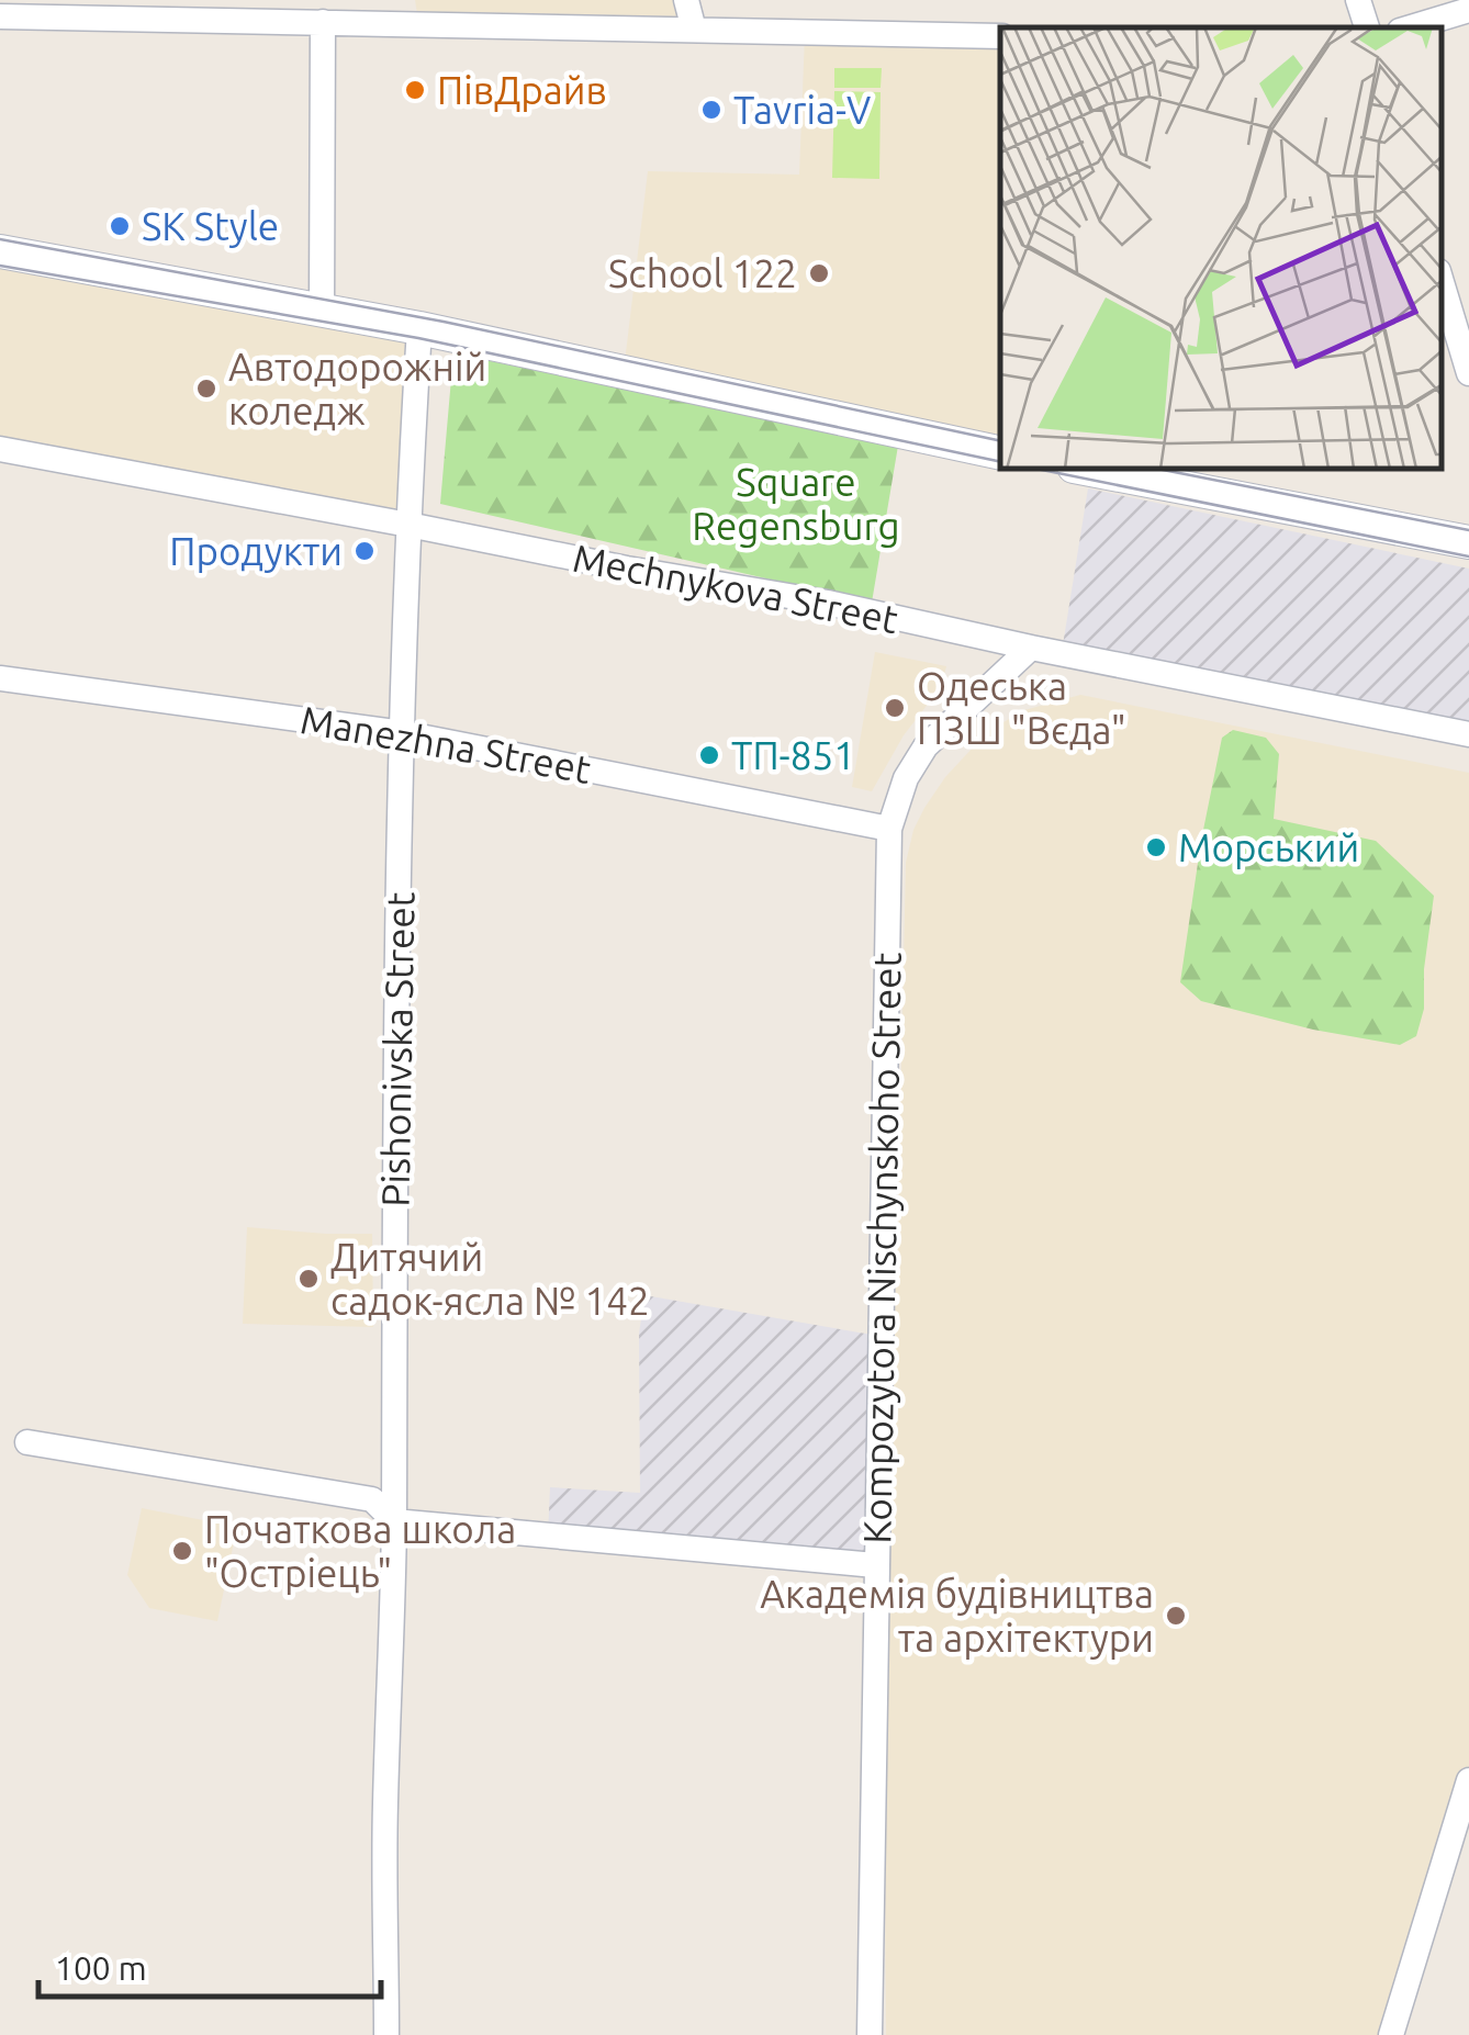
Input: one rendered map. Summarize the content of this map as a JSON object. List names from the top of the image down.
{
  "streets": {
    "street": [
      "Mechnykova Street",
      "Manezhna Street",
      "Pishonivska Street",
      "Kompozytora Nischynskoho Street"
    ]
  },
  "crossings": [
    ["Mechnykova Street", "Pishonivska Street"],
    ["Mechnykova Street", "Kompozytora Nischynskoho Street"],
    ["Manezhna Street", "Pishonivska Street"],
    ["Manezhna Street", "Kompozytora Nischynskoho Street"]
  ],
  "parks": ["Square Regensburg"],
  "places": [
    "ПівДрайв",
    "Tavria-V",
    "SK Style",
    "School 122",
    "Автодорожній коледж",
    "Продукти",
    "Одеська ПЗШ \"Вєда\"",
    "ТП-851",
    "Морський",
    "Дитячий садок-ясла № 142",
    "Початкова школа \"Остріець\"",
    "Академія будівництва та архітектури"
  ],
  "scale_bar": "100 m"
}
